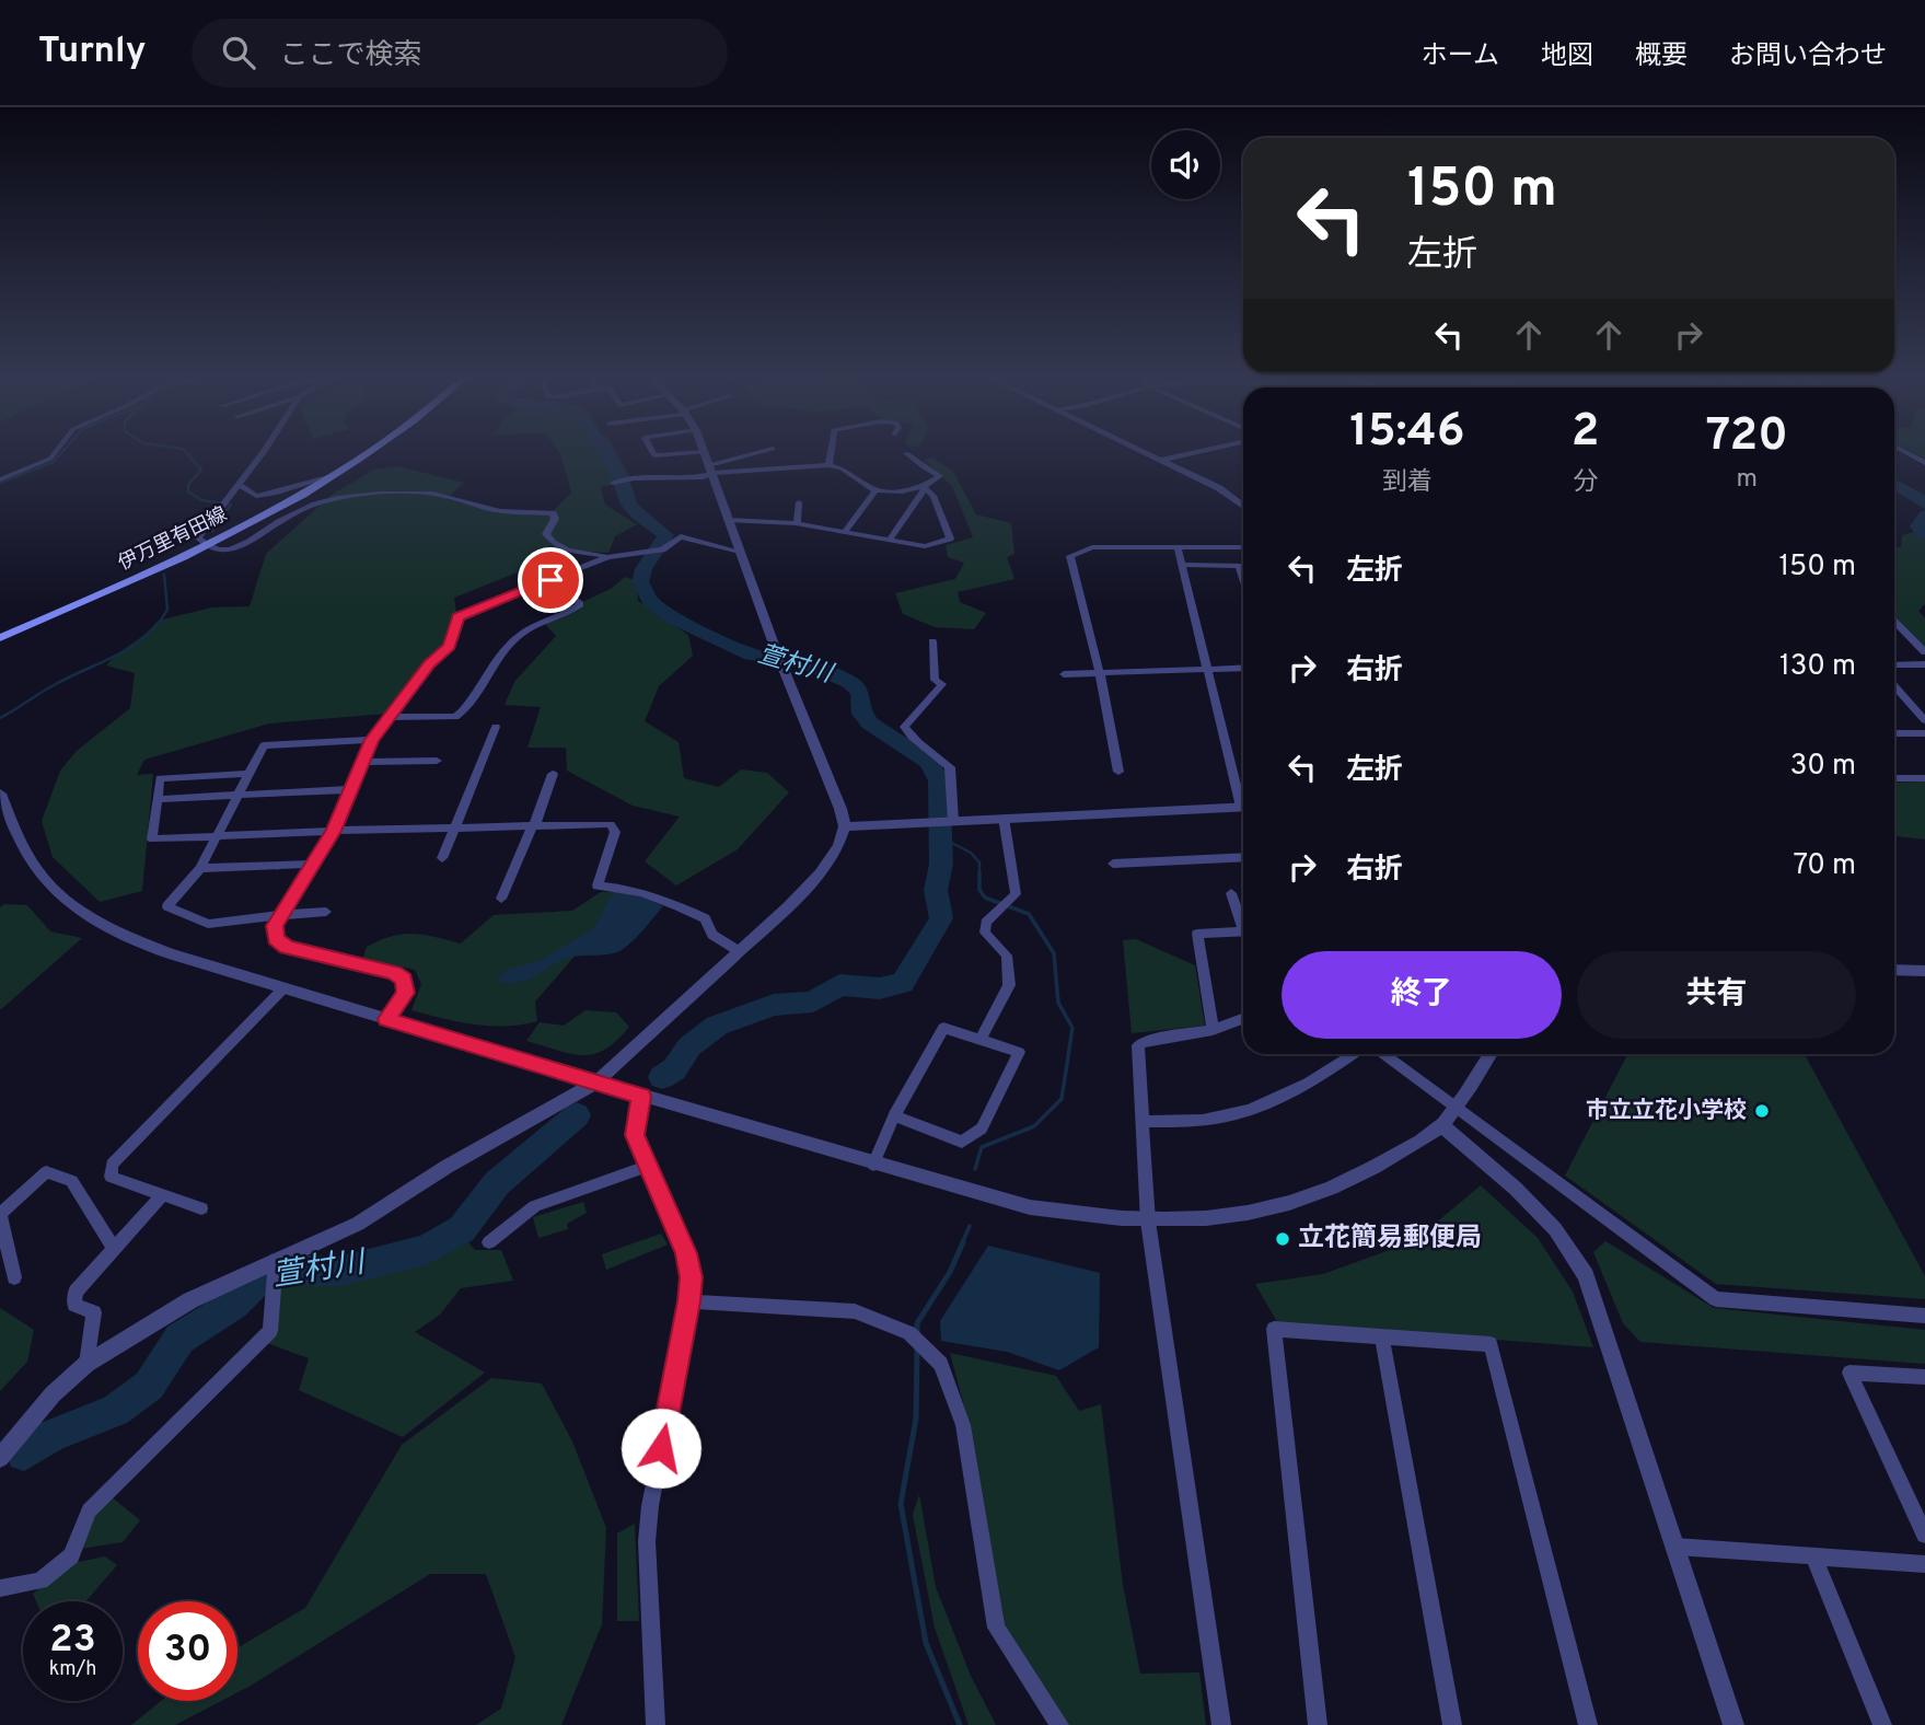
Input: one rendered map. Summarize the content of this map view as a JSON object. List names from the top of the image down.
{
  "streets": {
    "main road": ["伊万里有田線"]
  },
  "water": ["萱村川"],
  "places": ["市立立花小学校", "立花簡易郵便局"],
  "page": {
    "header": "Turnly",
    "search": "ここで検索",
    "nav": [
      "ホーム",
      "地図",
      "概要",
      "お問い合わせ"
    ],
    "turn": ["150 m", "左折"],
    "eta": [
      "15:46",
      "到着",
      "2",
      "分",
      "720",
      "m"
    ],
    "list": [
      {
        "name": "左折",
        "value": "150 m"
      },
      {
        "name": "右折",
        "value": "130 m"
      },
      {
        "name": "左折",
        "value": "30 m"
      },
      {
        "name": "右折",
        "value": "70 m"
      }
    ],
    "buttons": ["終了", "共有"],
    "speed": "23 km/h",
    "limit": "30"
  }
}
